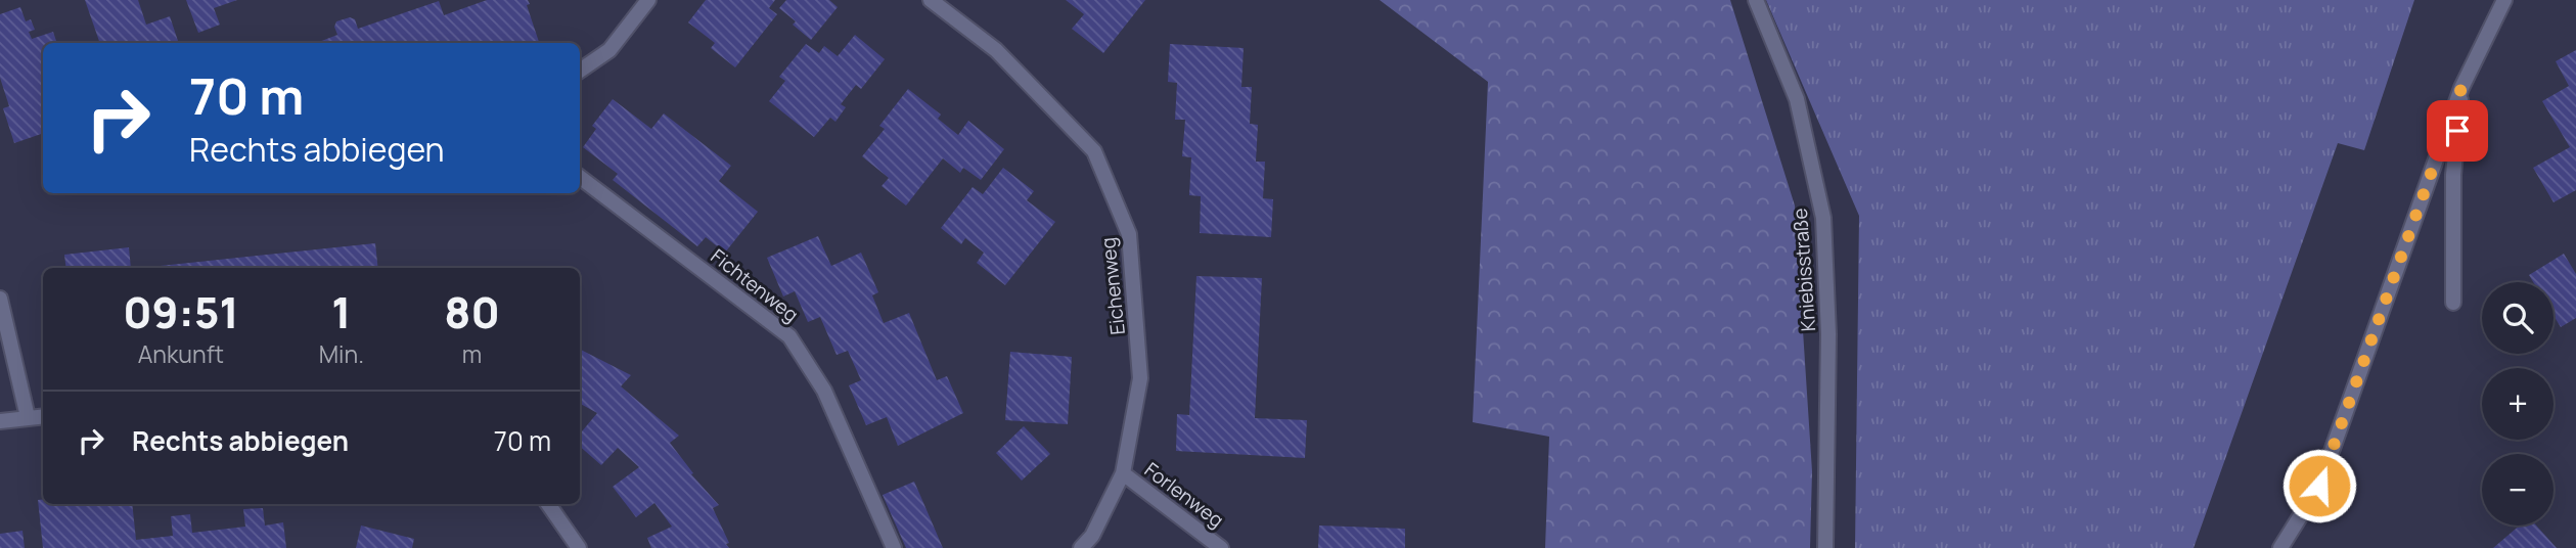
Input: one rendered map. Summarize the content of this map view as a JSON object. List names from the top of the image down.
{
  "streets": {
    "street": [
      "Kniebisstraße",
      "Fichtenweg",
      "Eichenweg",
      "Forlenweg"
    ]
  },
  "crossings": [
    ["Eichenweg", "Forlenweg"]
  ],
  "page": {
    "turn": ["70 m", "Rechts abbiegen"],
    "eta": [
      "09:51",
      "Ankunft",
      "1",
      "Min.",
      "80",
      "m"
    ],
    "map_buttons": ["+", "−"],
    "list": [
      {
        "name": "Rechts abbiegen",
        "value": "70 m"
      }
    ]
  }
}
